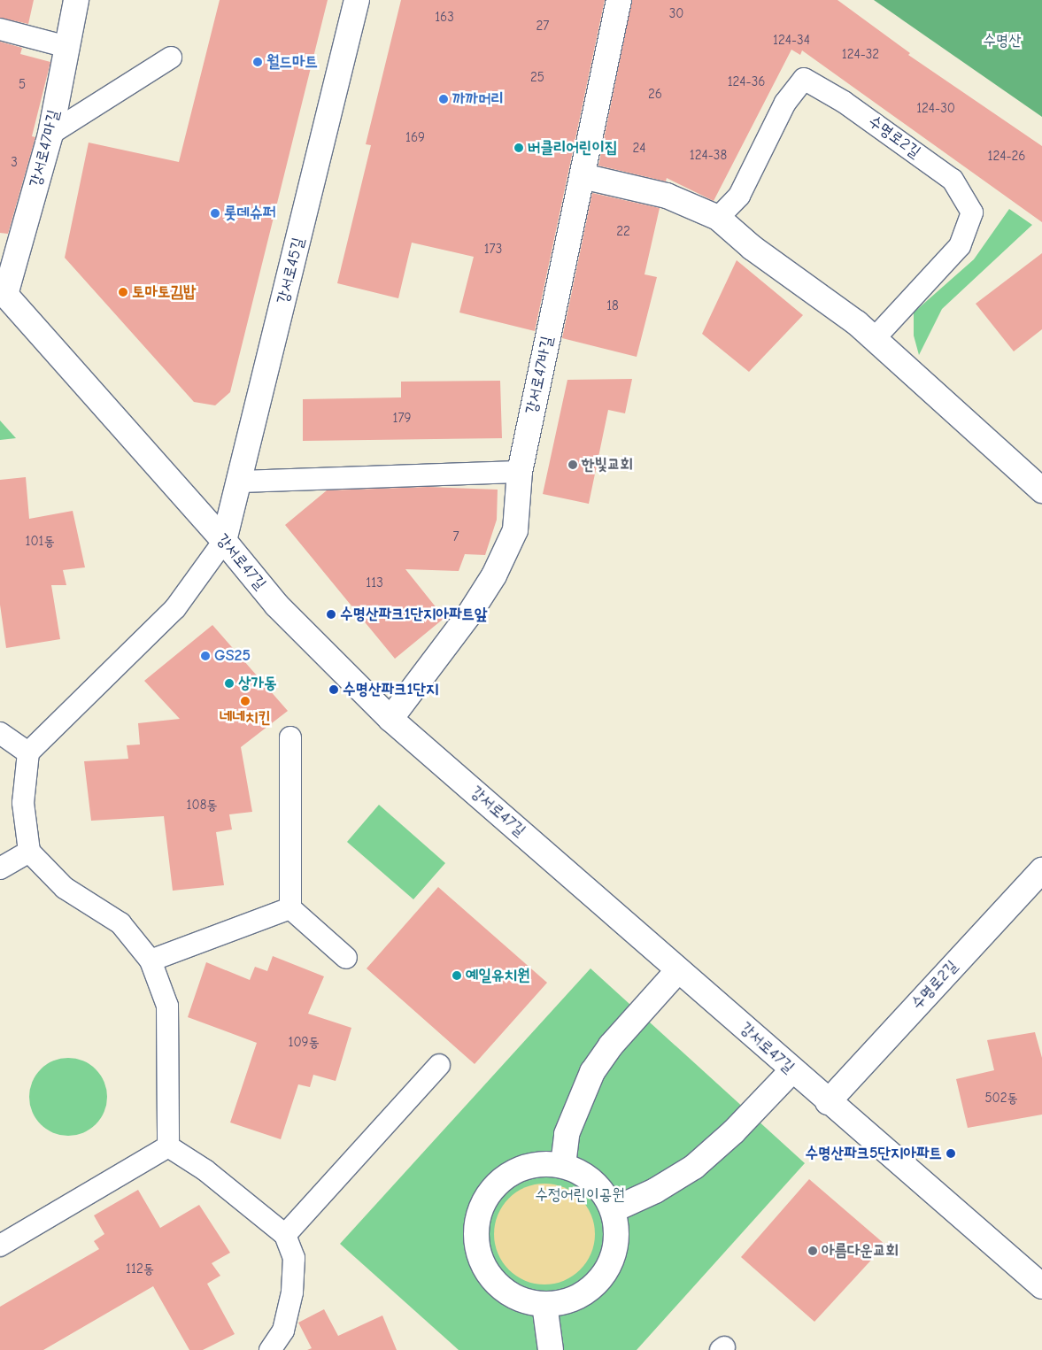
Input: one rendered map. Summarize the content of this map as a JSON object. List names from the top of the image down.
{
  "streets": {
    "street": [
      "수명로2길",
      "강서로47마길",
      "강서로45길",
      "강서로47바길",
      "강서로47길"
    ]
  },
  "crossings": [
    ["수명로2길", "강서로47길"],
    ["강서로47마길", "강서로47길"],
    ["강서로45길", "강서로47길"],
    ["강서로47바길", "강서로47길"]
  ],
  "parks": ["수명산", "수정어린이공원"],
  "places": [
    "월드마트",
    "까까머리",
    "버클리어린이집",
    "롯데슈퍼",
    "토마토김밥",
    "한빛교회",
    "수명산파크1단지아파트앞",
    "GS25",
    "상가동",
    "수명산파크1단지",
    "네네치킨",
    "예일유치원",
    "수명산파크5단지아파트",
    "아름다운교회"
  ],
  "house_numbers": [
    "30",
    "163",
    "27",
    "124-34",
    "124-32",
    "25",
    "124-36",
    "5",
    "26",
    "124-30",
    "169",
    "24",
    "124-38",
    "124-26",
    "3",
    "22",
    "173",
    "18",
    "179",
    "7",
    "101동",
    "113",
    "108동",
    "109동",
    "502동",
    "112동"
  ]
}
